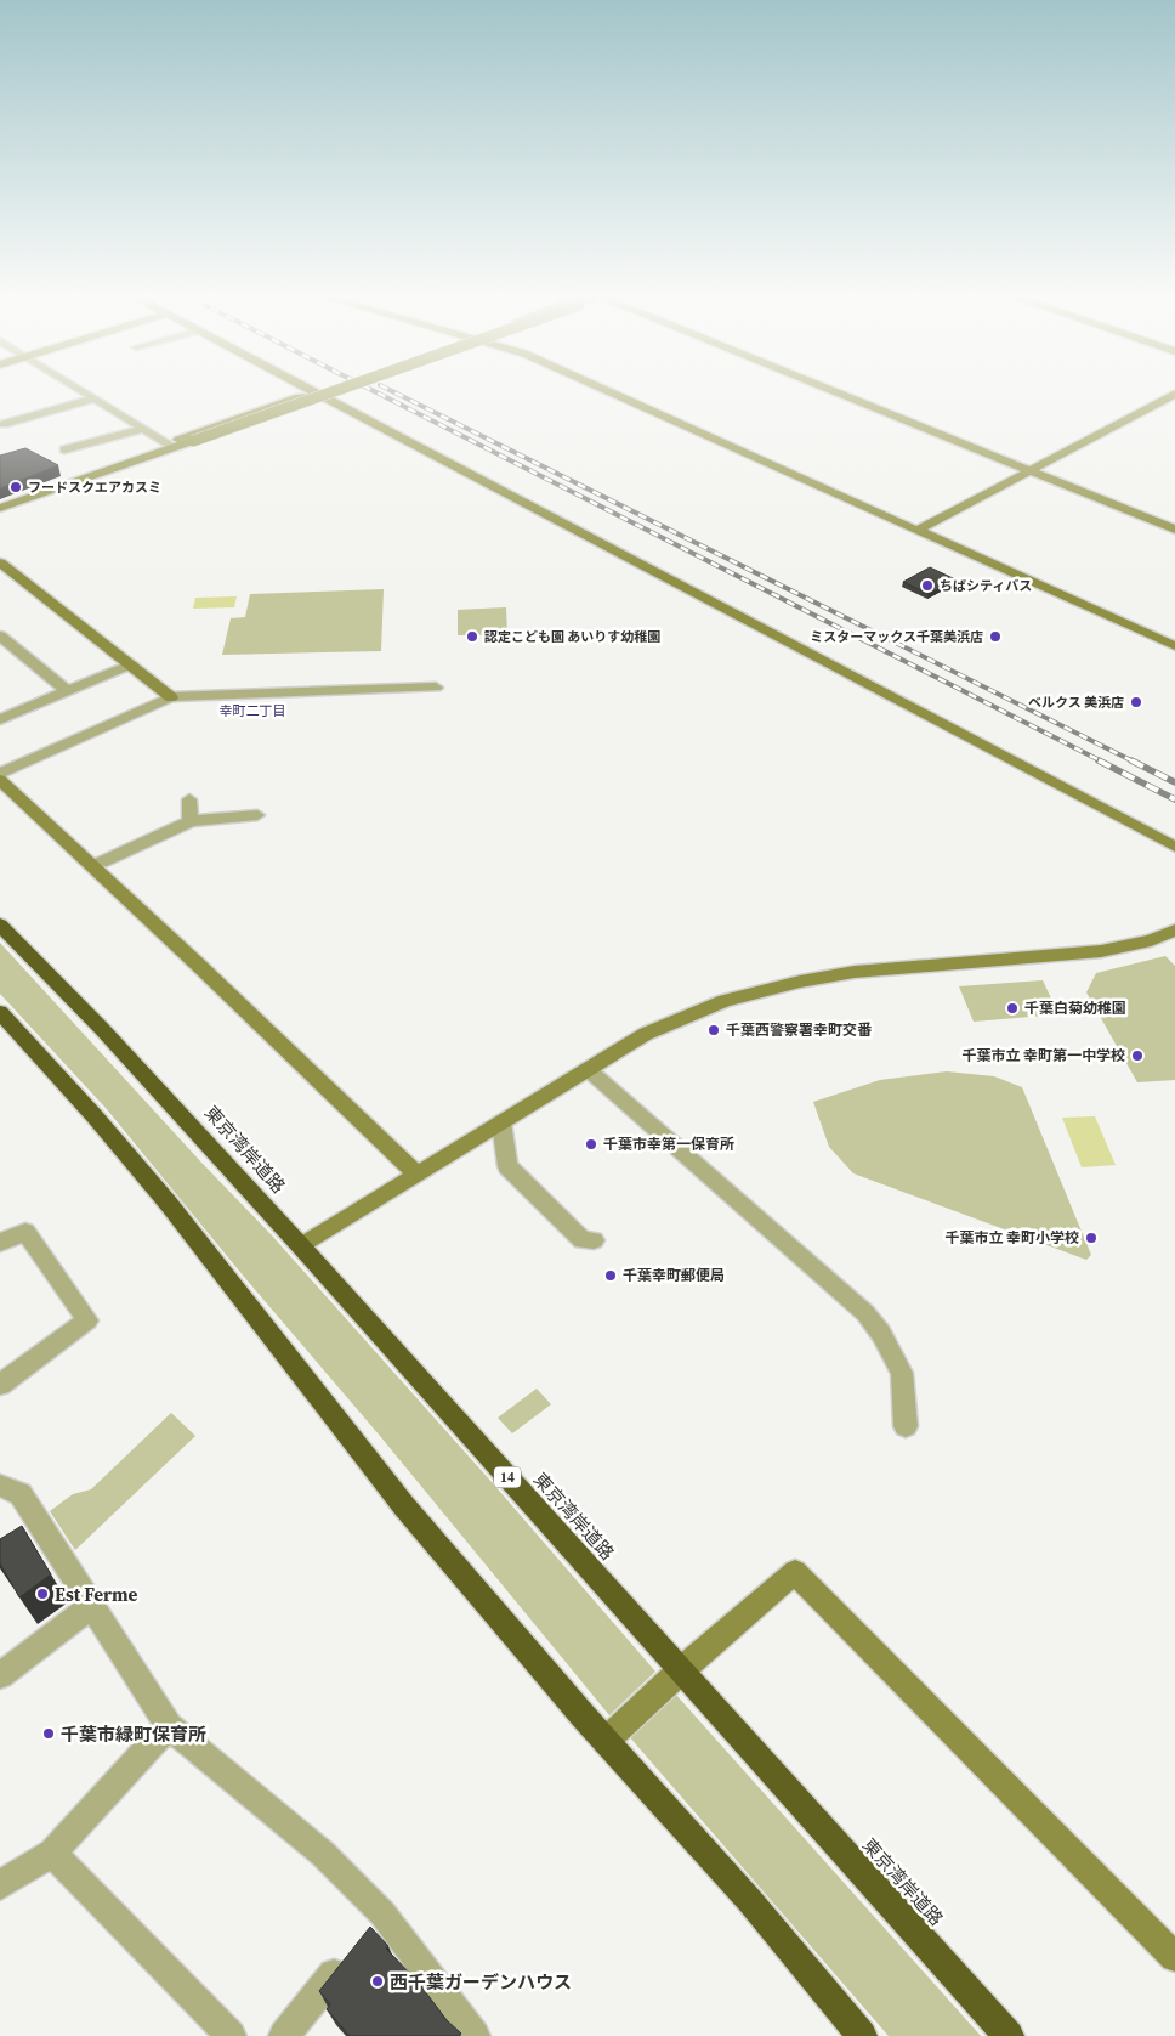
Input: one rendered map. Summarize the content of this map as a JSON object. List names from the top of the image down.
{
  "streets": {
    "highway": ["東京湾岸道路", "14"]
  },
  "districts": ["幸町二丁目"],
  "places": [
    "フードスクエアカスミ",
    "ちばシティバス",
    "認定こども園 あいりす幼稚園",
    "ミスターマックス千葉美浜店",
    "ベルクス 美浜店",
    "千葉白菊幼稚園",
    "千葉西警察署幸町交番",
    "千葉市立 幸町第一中学校",
    "千葉市幸第一保育所",
    "千葉市立 幸町小学校",
    "千葉幸町郵便局",
    "Est Ferme",
    "千葉市緑町保育所",
    "西千葉ガーデンハウス"
  ]
}
